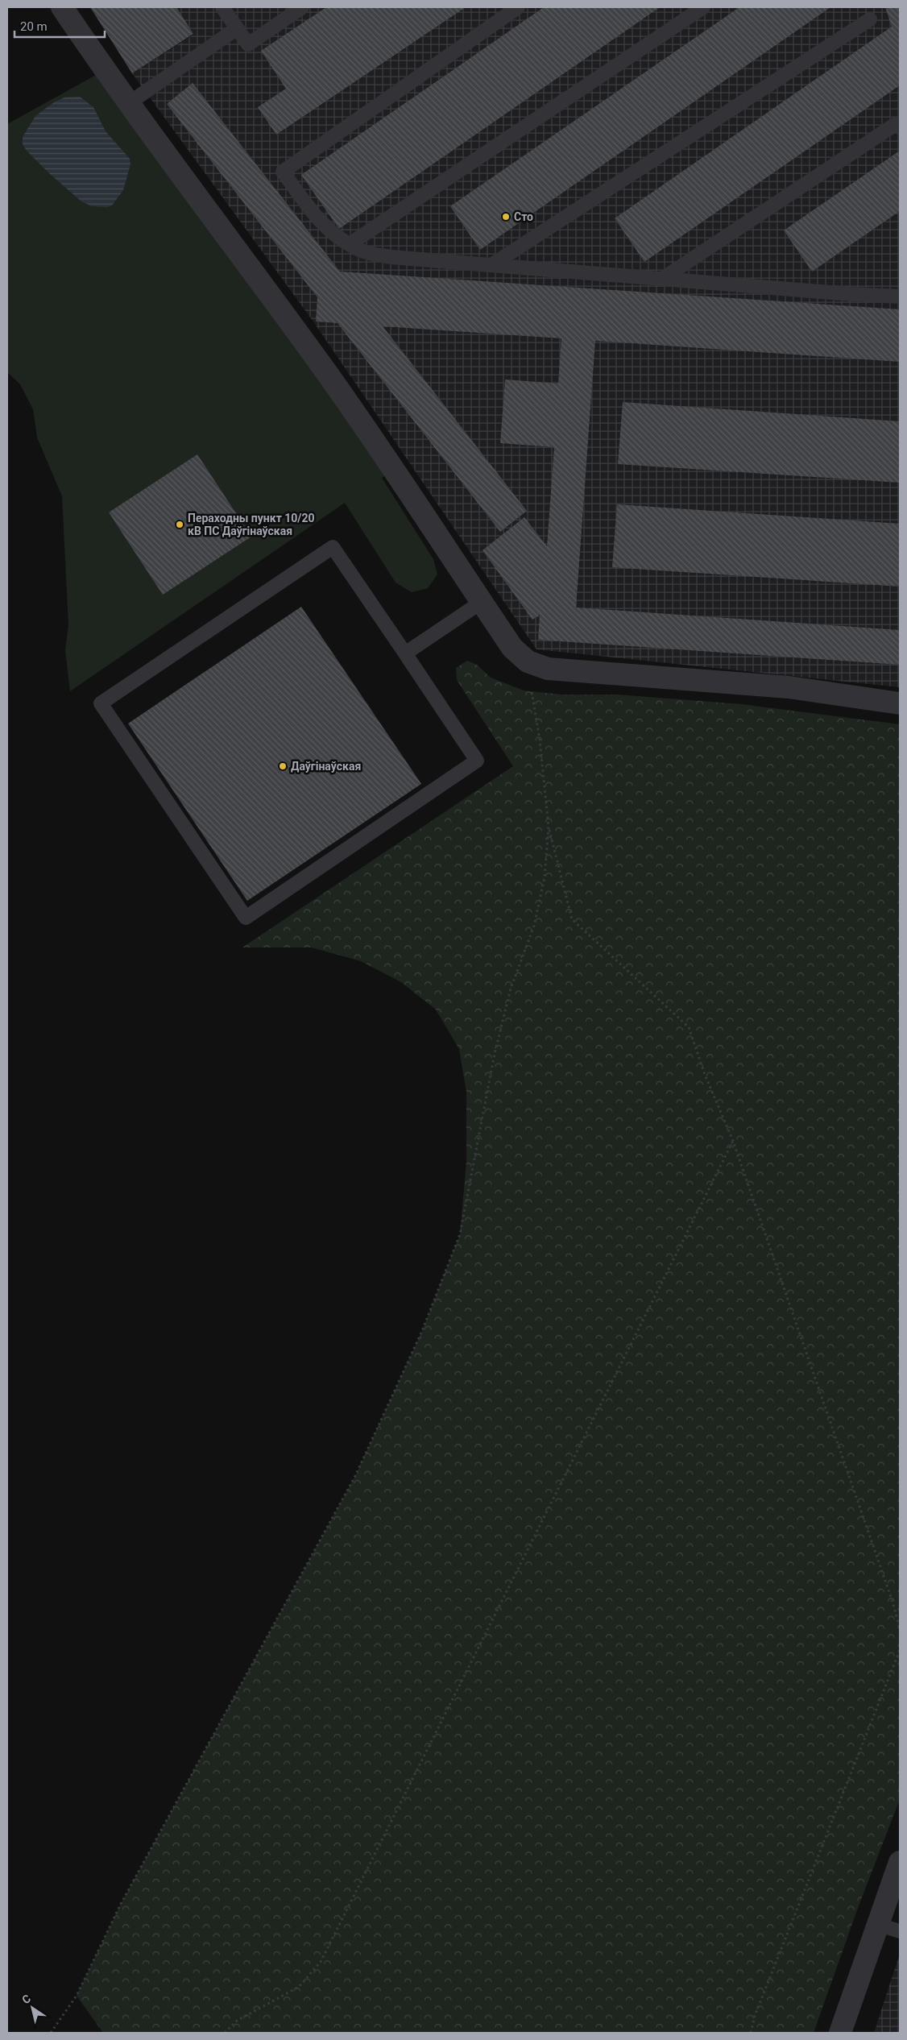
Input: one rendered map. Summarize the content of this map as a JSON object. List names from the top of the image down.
{
  "places": ["Сто", "Пераходны пункт 10/20 кВ ПС Даўгінаўская", "Даўгінаўская"],
  "scale_bar": "20 m",
  "north": "top left"
}
